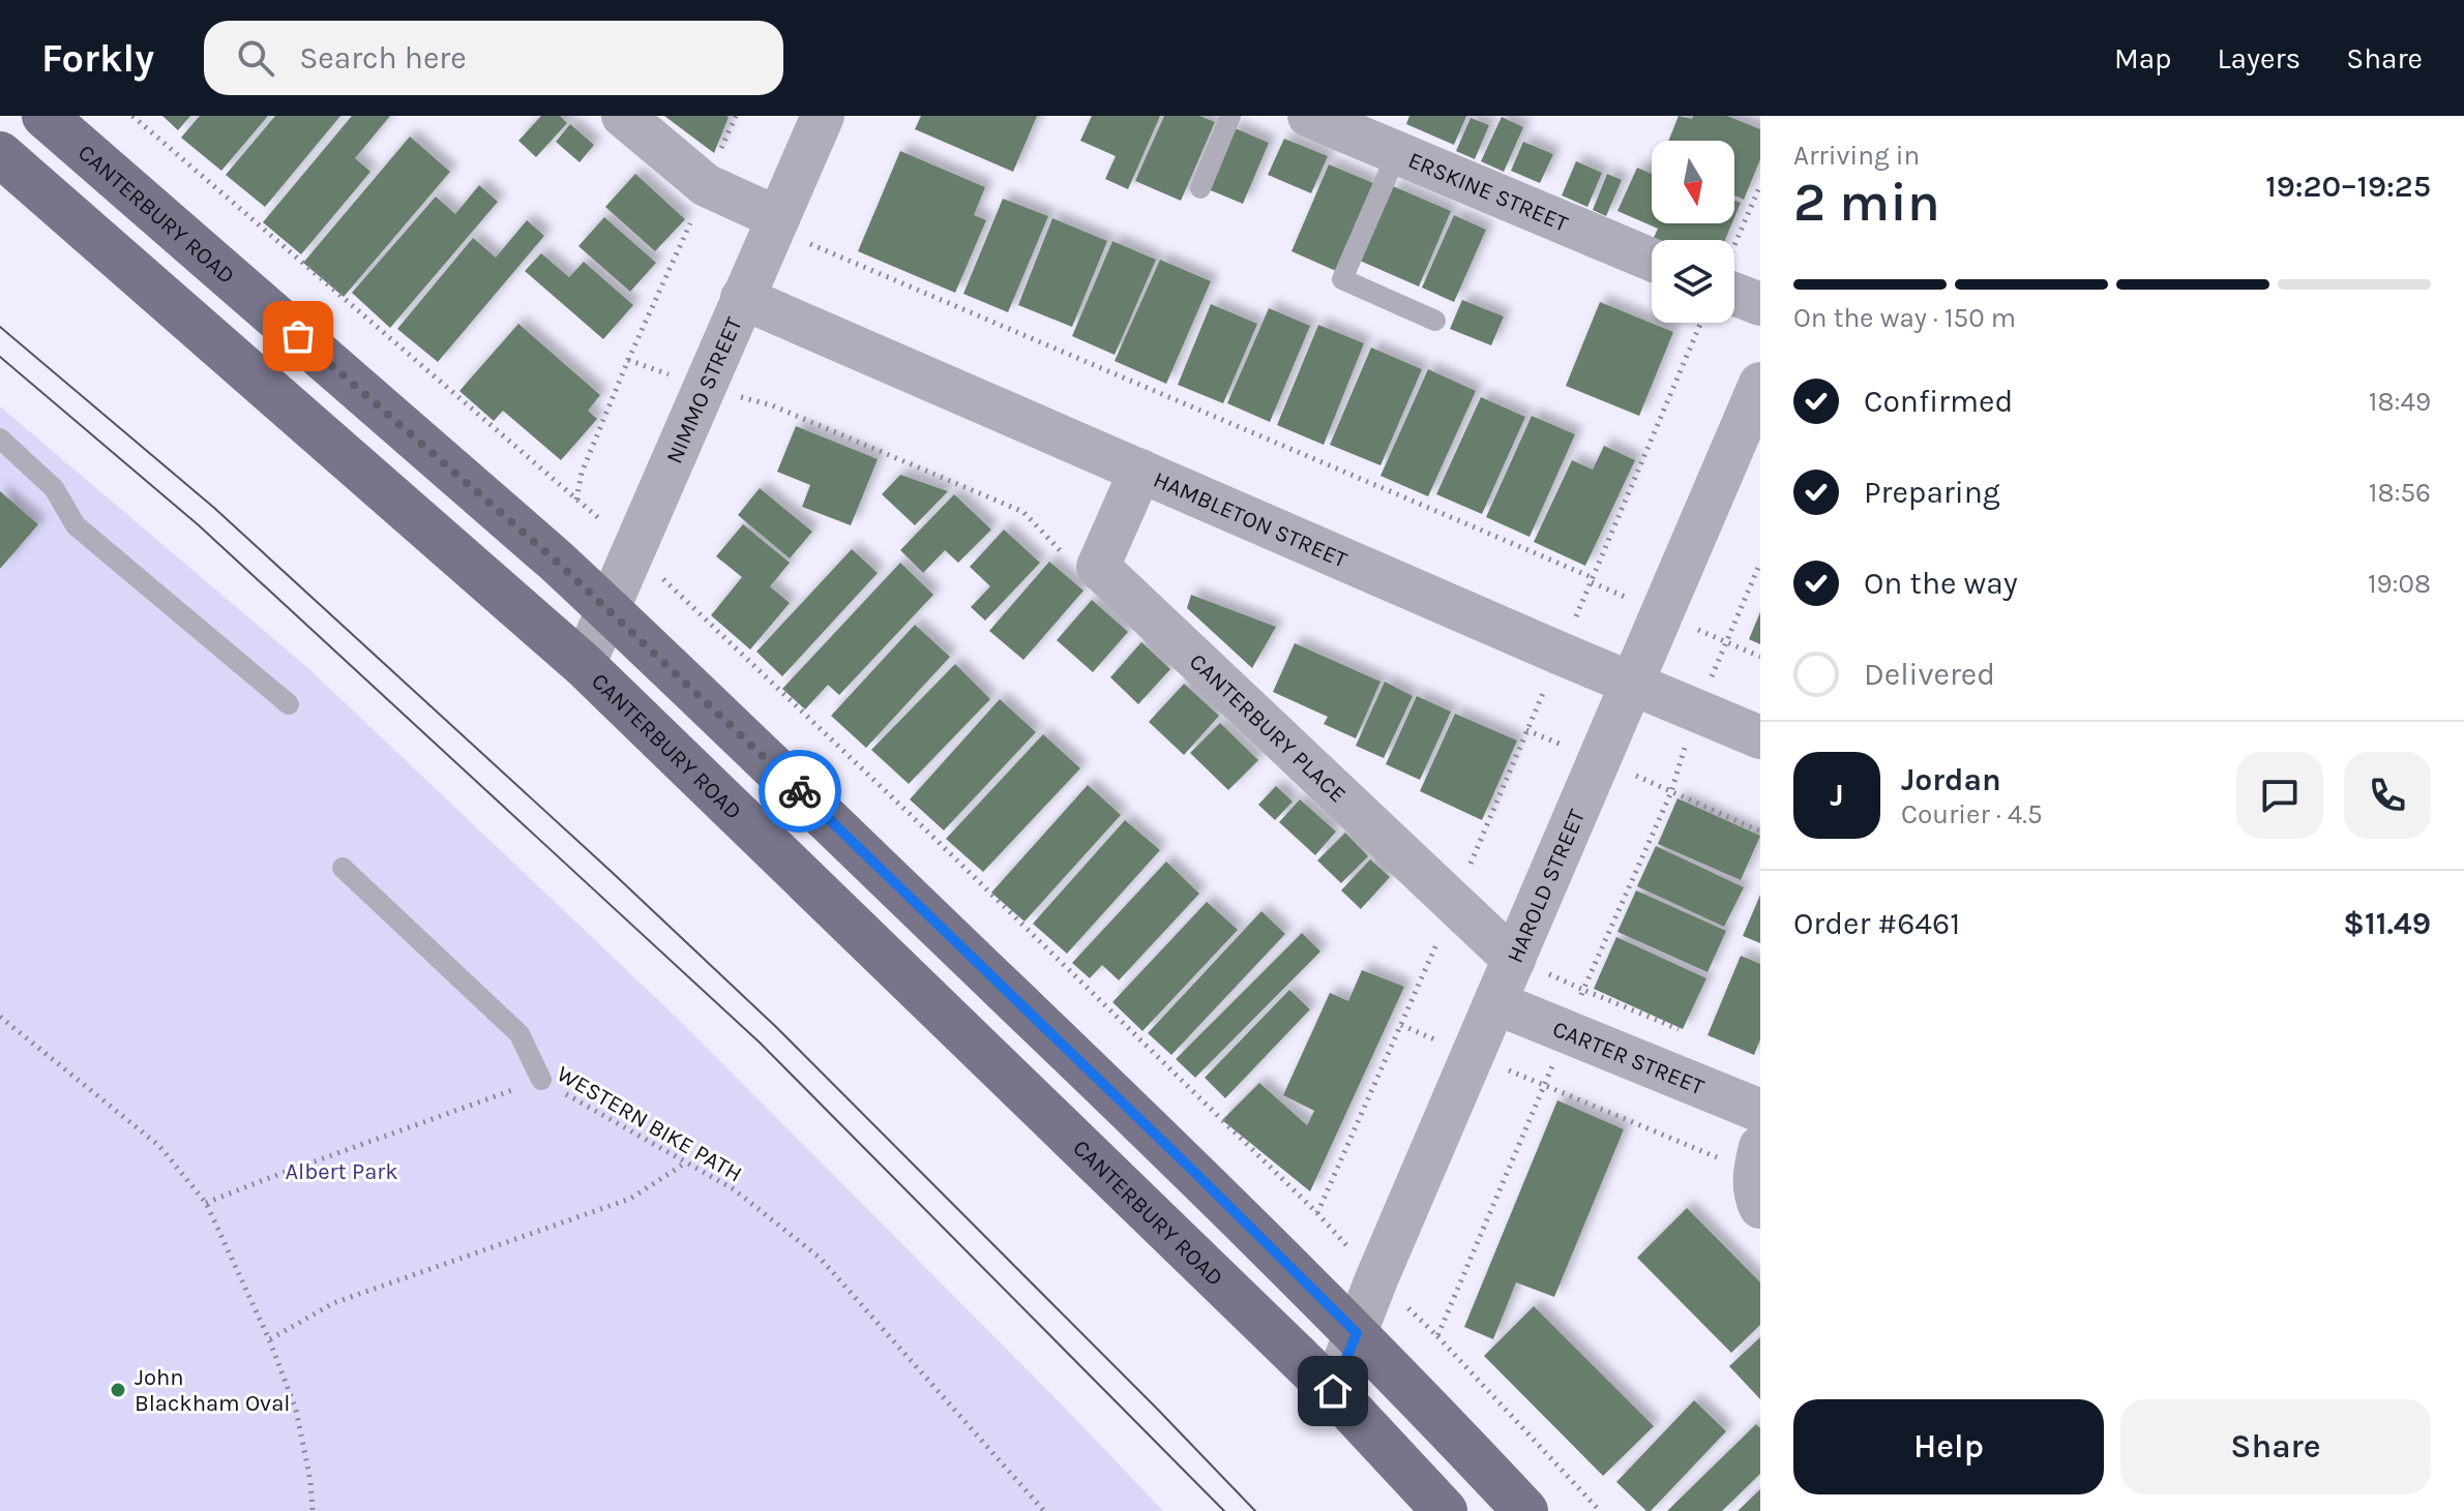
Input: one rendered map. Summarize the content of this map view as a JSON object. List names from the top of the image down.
{
  "streets": {
    "main road": ["CANTERBURY ROAD"],
    "street": [
      "ERSKINE STREET",
      "NIMMO STREET",
      "HAMBLETON STREET",
      "CANTERBURY PLACE",
      "HAROLD STREET",
      "CARTER STREET"
    ],
    "path": ["WESTERN BIKE PATH"]
  },
  "crossings": [
    ["CANTERBURY ROAD", "NIMMO STREET"],
    ["CANTERBURY ROAD", "HAROLD STREET"],
    ["NIMMO STREET", "HAMBLETON STREET"],
    ["HAMBLETON STREET", "CANTERBURY PLACE"],
    ["HAMBLETON STREET", "HAROLD STREET"],
    ["CANTERBURY PLACE", "HAROLD STREET"],
    ["HAROLD STREET", "CARTER STREET"]
  ],
  "parks": ["Albert Park"],
  "places": ["John Blackham Oval"],
  "north": "bottom",
  "page": {
    "header": "Forkly",
    "search": "Search here",
    "nav": ["Map", "Layers", "Share"],
    "heading": ["2 min", "Arriving in", "19:20–19:25"],
    "panel": [
      "Jordan",
      "Courier · 4.5",
      "Order #6461",
      "$11.49"
    ],
    "bar": "On the way · 150 m",
    "list": [
      ["Confirmed", "18:49"],
      ["Preparing", "18:56"],
      ["On the way", "19:08"],
      "Delivered"
    ],
    "round": "J",
    "buttons": ["Help", "Share"]
  }
}
